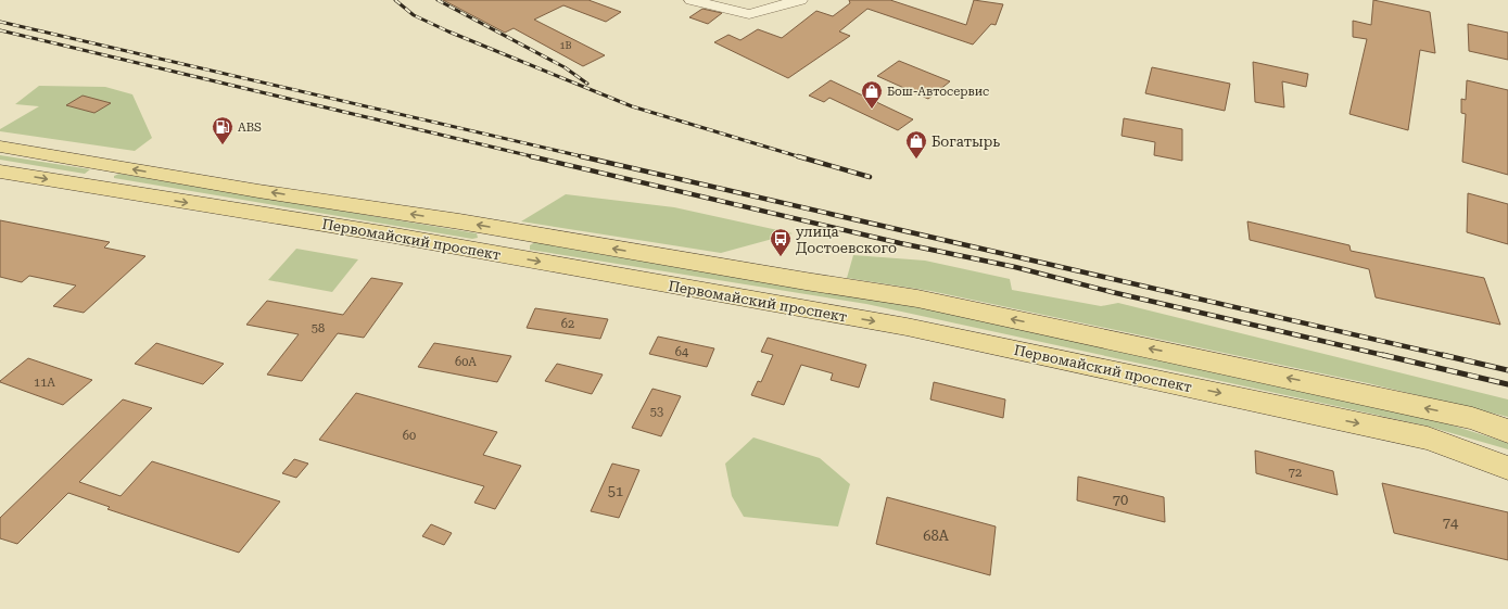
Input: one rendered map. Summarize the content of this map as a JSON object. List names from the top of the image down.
{
  "streets": {
    "main road": ["Первомайский проспект"]
  },
  "places": {
    "shop": ["Бош-Автосервис", "Богатырь"],
    "fuel station": ["ABS"],
    "bus stop": ["улица Достоевского"]
  },
  "house_numbers": [
    "1В",
    "62",
    "58",
    "64",
    "60А",
    "11А",
    "53",
    "60",
    "72",
    "51",
    "70",
    "74",
    "68А"
  ]
}
